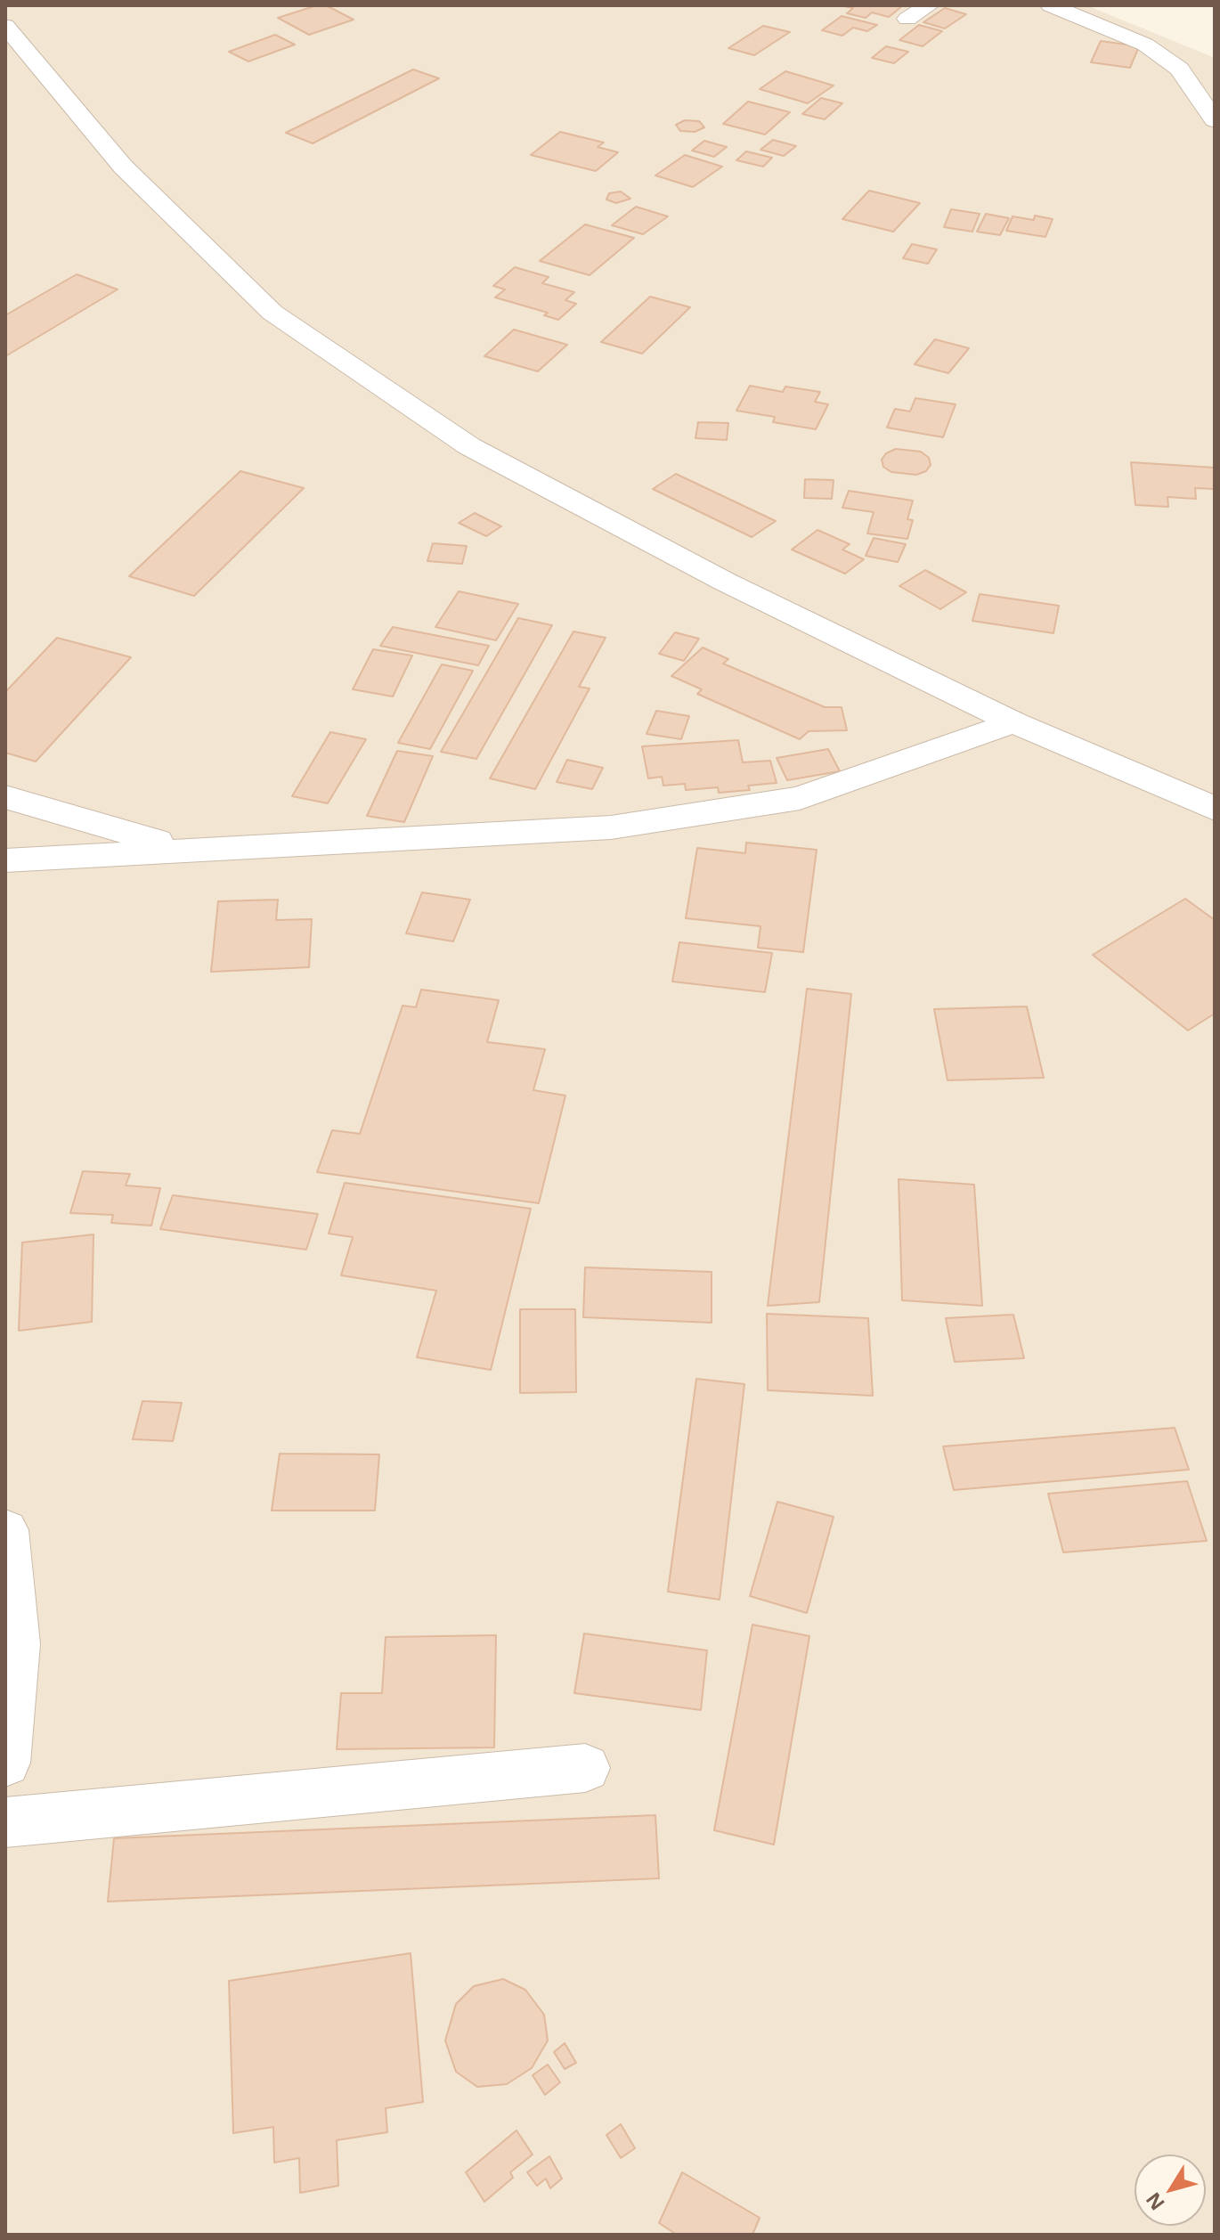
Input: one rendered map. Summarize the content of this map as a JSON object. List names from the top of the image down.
{
  "north": "bottom left"
}
